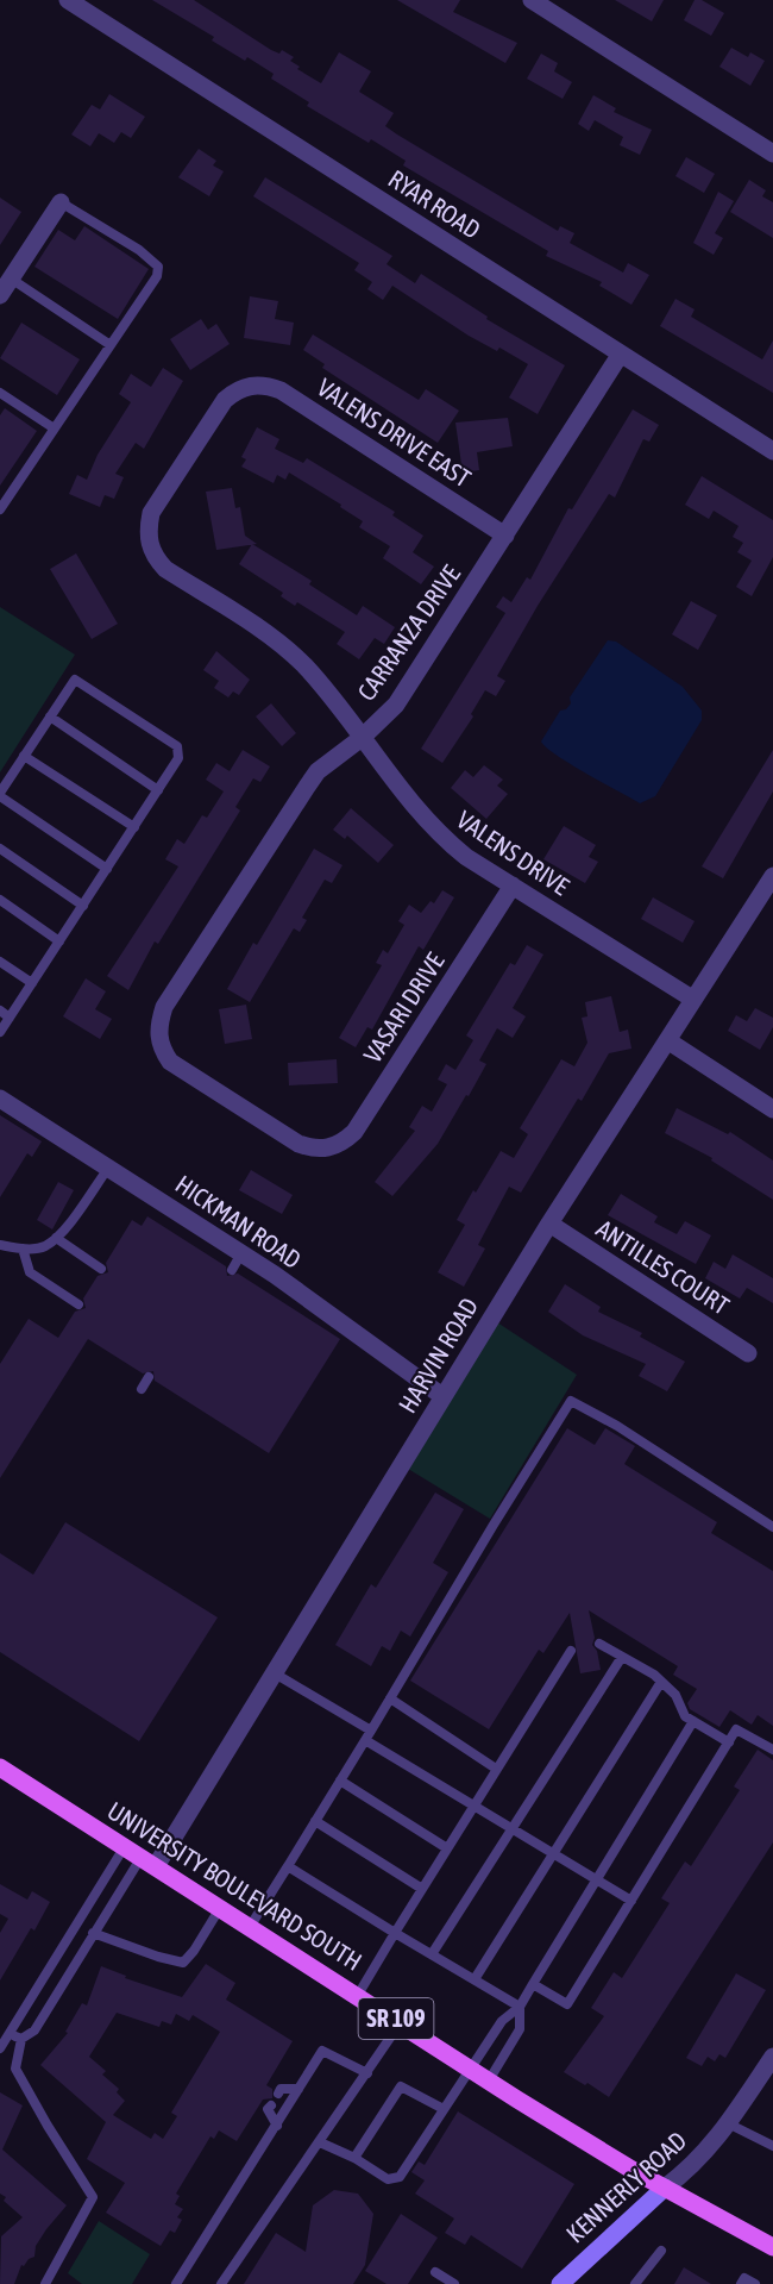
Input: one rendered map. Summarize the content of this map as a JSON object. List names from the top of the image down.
{
  "streets": {
    "main road": ["UNIVERSITY BOULEVARD SOUTH", "SR 109"],
    "street": [
      "RYAR ROAD",
      "VALENS DRIVE EAST",
      "CARRANZA DRIVE",
      "VALENS DRIVE",
      "VASARI DRIVE",
      "HICKMAN ROAD",
      "ANTILLES COURT",
      "HARVIN ROAD",
      "KENNERLY ROAD"
    ]
  },
  "crossings": [
    ["RYAR ROAD", "CARRANZA DRIVE"],
    ["VALENS DRIVE EAST", "CARRANZA DRIVE"],
    ["VALENS DRIVE EAST", "VALENS DRIVE"],
    ["CARRANZA DRIVE", "VALENS DRIVE"],
    ["CARRANZA DRIVE", "VASARI DRIVE"],
    ["VALENS DRIVE", "VASARI DRIVE"],
    ["VALENS DRIVE", "HARVIN ROAD"],
    ["HICKMAN ROAD", "HARVIN ROAD"],
    ["ANTILLES COURT", "HARVIN ROAD"],
    ["HARVIN ROAD", "UNIVERSITY BOULEVARD SOUTH"],
    ["UNIVERSITY BOULEVARD SOUTH", "KENNERLY ROAD"]
  ]
}
